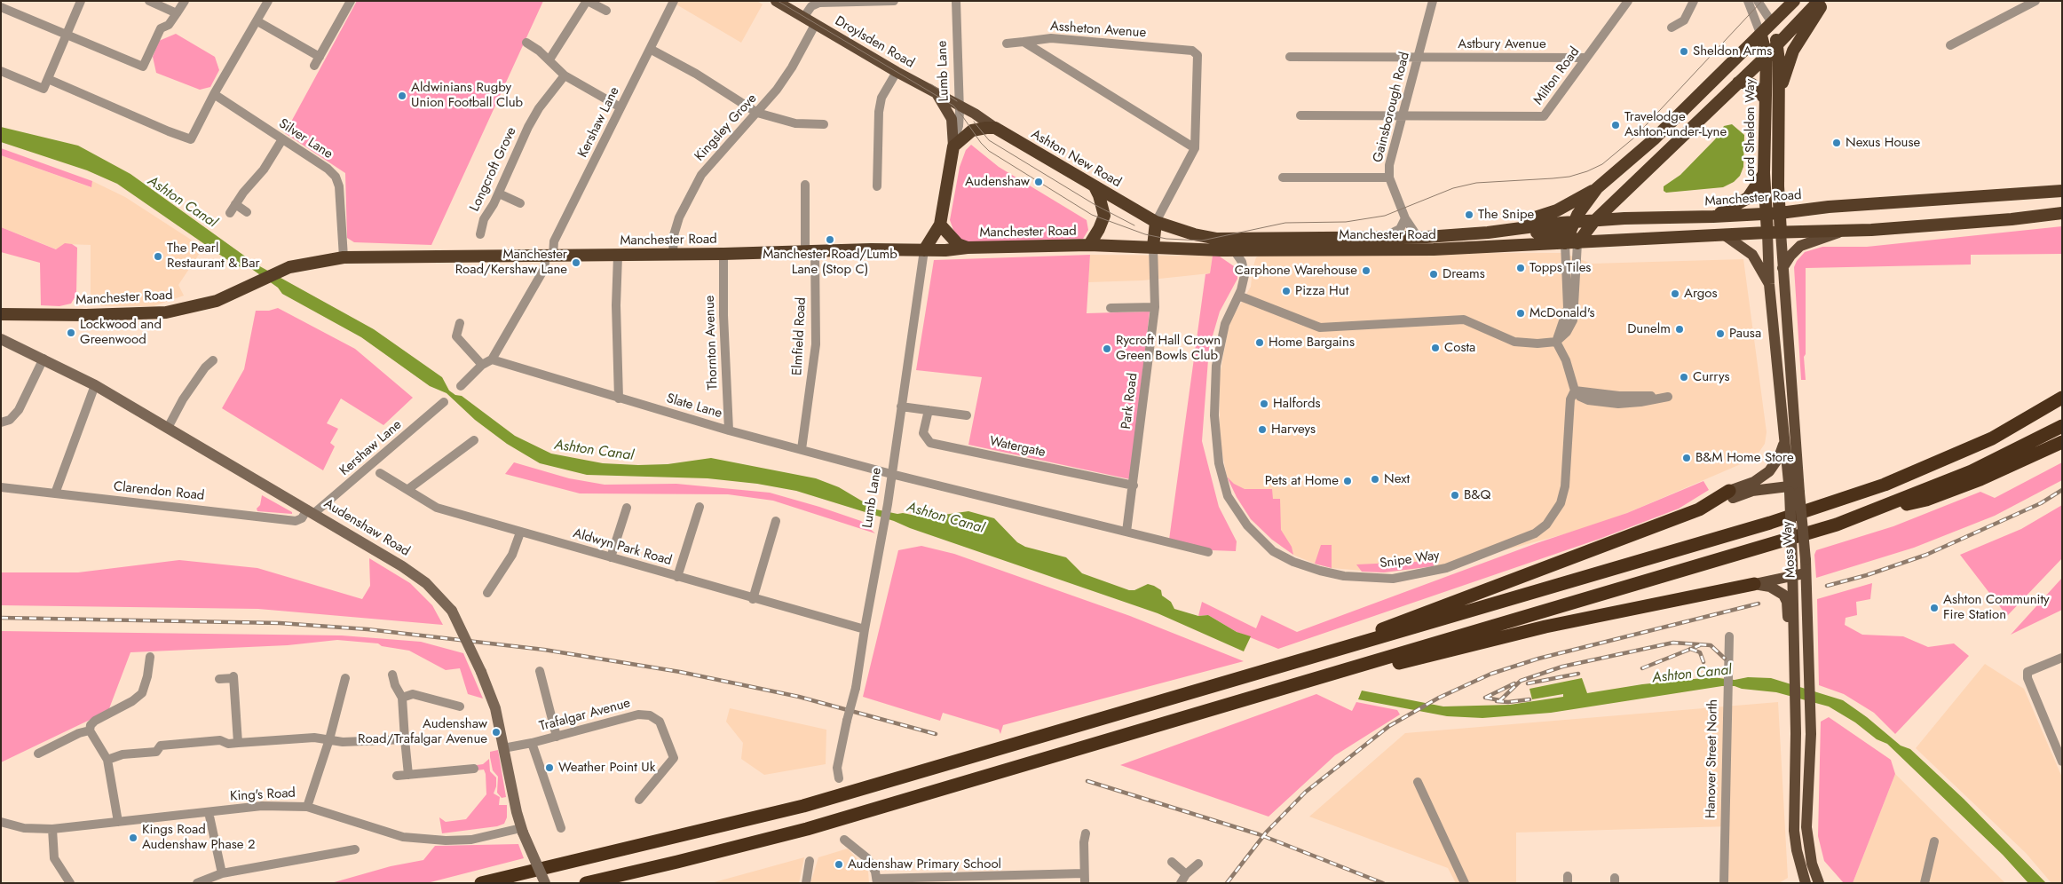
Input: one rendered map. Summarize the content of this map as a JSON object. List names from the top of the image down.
{
  "streets": {
    "highway": [
      "Lumb Lane",
      "Lord Sheldon Way",
      "Ashton New Road",
      "Manchester Road",
      "Moss Way"
    ],
    "main road": ["Droylsden Road", "Audenshaw Road"],
    "street": [
      "Assheton Avenue",
      "Astbury Avenue",
      "Milton Road",
      "Gainsborough Road",
      "Kershaw Lane",
      "Kingsley Grove",
      "Silver Lane",
      "Longcroft Grove",
      "Elmfield Road",
      "Thornton Avenue",
      "Park Road",
      "Slate Lane",
      "Watergate",
      "Clarendon Road",
      "Aldwyn Park Road",
      "Snipe Way",
      "Trafalgar Avenue",
      "Hanover Street North",
      "King's Road"
    ]
  },
  "crossings": [
    ["Assheton Avenue", "Ashton New Road"],
    ["Droylsden Road", "Lumb Lane"],
    ["Droylsden Road", "Kingsley Grove"],
    ["Droylsden Road", "Ashton New Road"],
    ["Astbury Avenue", "Milton Road"],
    ["Astbury Avenue", "Gainsborough Road"],
    ["Lumb Lane", "Ashton New Road"],
    ["Lumb Lane", "Manchester Road"],
    ["Lumb Lane", "Slate Lane"],
    ["Lumb Lane", "Aldwyn Park Road"],
    ["Milton Road", "Gainsborough Road"],
    ["Gainsborough Road", "Manchester Road"],
    ["Kershaw Lane", "Manchester Road"],
    ["Kershaw Lane", "Slate Lane"],
    ["Kershaw Lane", "Clarendon Road"],
    ["Kershaw Lane", "Audenshaw Road"],
    ["Kingsley Grove", "Manchester Road"],
    ["Lord Sheldon Way", "Manchester Road"],
    ["Lord Sheldon Way", "Moss Way"],
    ["Silver Lane", "Manchester Road"],
    ["Ashton New Road", "Manchester Road"],
    ["Manchester Road", "Elmfield Road"],
    ["Manchester Road", "Thornton Avenue"],
    ["Manchester Road", "Park Road"],
    ["Manchester Road", "Moss Way"],
    ["Manchester Road", "Snipe Way"],
    ["Elmfield Road", "Slate Lane"],
    ["Thornton Avenue", "Slate Lane"],
    ["Park Road", "Watergate"],
    ["Clarendon Road", "Audenshaw Road"],
    ["Audenshaw Road", "Trafalgar Avenue"],
    ["Audenshaw Road", "King's Road"]
  ],
  "water": ["Ashton Canal"],
  "places": [
    "Sheldon Arms",
    "Aldwinians Rugby Union Football Club",
    "Travelodge Ashton-under-Lyne",
    "Nexus House",
    "Audenshaw",
    "The Snipe",
    "Manchester Road/Lumb Lane (Stop C)",
    "The Pearl Restaurant & Bar",
    "Manchester Road/Kershaw Lane",
    "Topps Tiles",
    "Carphone Warehouse",
    "Dreams",
    "Pizza Hut",
    "Argos",
    "McDonald's",
    "Dunelm",
    "Lockwood and Greenwood",
    "Pausa",
    "Home Bargains",
    "Costa",
    "Rycroft Hall Crown Green Bowls Club",
    "Currys",
    "Halfords",
    "Harveys",
    "B&M Home Store",
    "Next",
    "Pets at Home",
    "B&Q",
    "Ashton Community Fire Station",
    "Audenshaw Road/Trafalgar Avenue",
    "Weather Point Uk",
    "Kings Road Audenshaw Phase 2",
    "Audenshaw Primary School"
  ]
}
